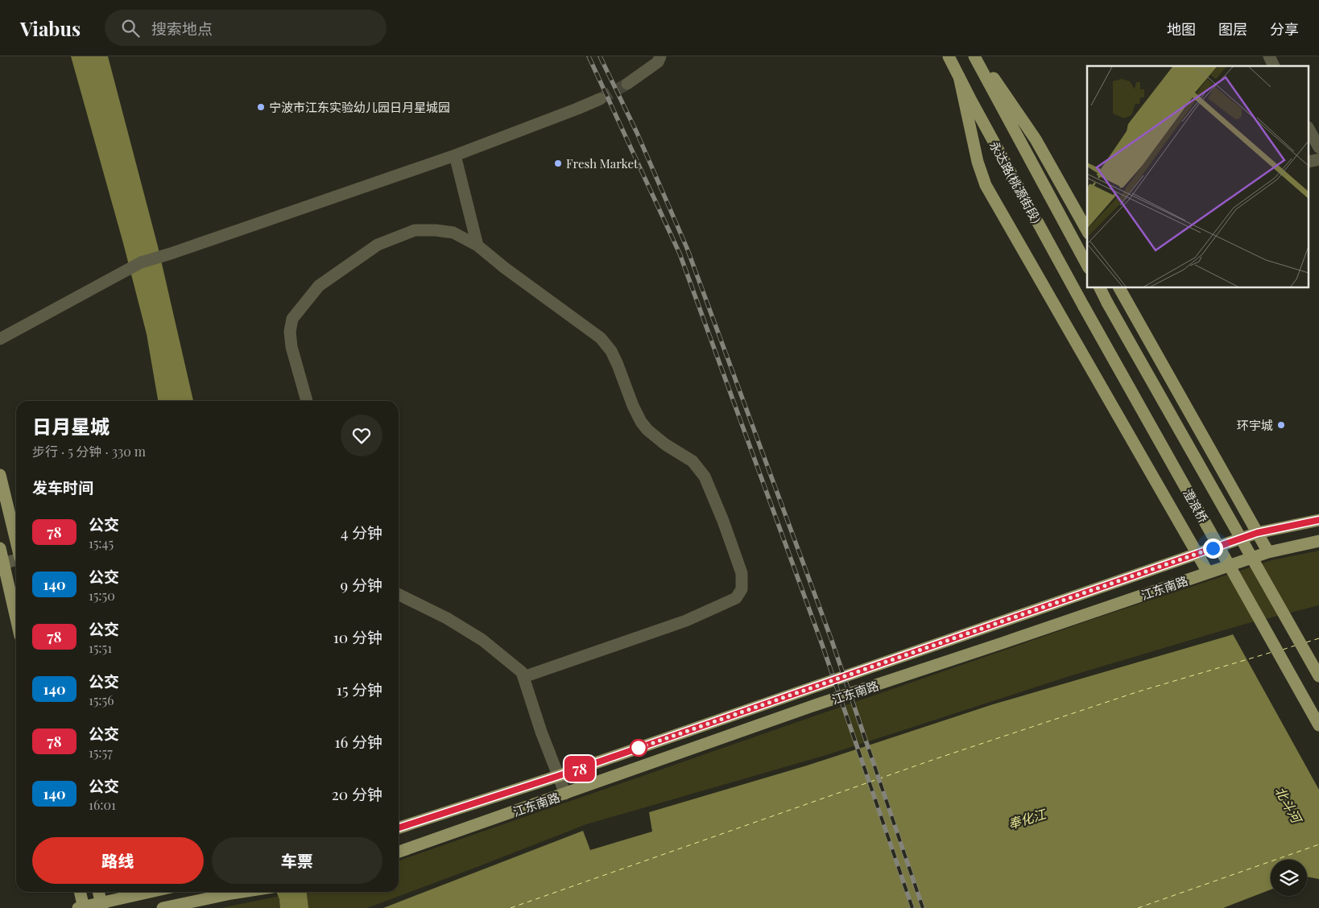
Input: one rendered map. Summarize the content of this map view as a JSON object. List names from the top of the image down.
{
  "streets": {
    "main road": ["永达路(桃源街段)", "澄浪桥", "江东南路"]
  },
  "crossings": [
    ["永达路(桃源街段)", "澄浪桥"]
  ],
  "water": ["北斗河", "奉化江"],
  "places": ["宁波市江东实验幼儿园日月星城园", "Fresh Market", "环宇城"],
  "lines": ["bus line 78"],
  "page": {
    "header": "Viabus",
    "search": "搜索地点",
    "nav": ["地图", "图层", "分享"],
    "on_map": "78",
    "heading": [
      ["日月星城", "步行 · 5 分钟 · 330 m"],
      "发车时间"
    ],
    "list": [
      {
        "mark": "78",
        "name": "公交",
        "note": "15:45",
        "value": "4 分钟"
      },
      {
        "mark": "140",
        "name": "公交",
        "note": "15:50",
        "value": "9 分钟"
      },
      {
        "mark": "78",
        "name": "公交",
        "note": "15:51",
        "value": "10 分钟"
      },
      {
        "mark": "140",
        "name": "公交",
        "note": "15:56",
        "value": "15 分钟"
      },
      {
        "mark": "78",
        "name": "公交",
        "note": "15:57",
        "value": "16 分钟"
      },
      {
        "mark": "140",
        "name": "公交",
        "note": "16:01",
        "value": "20 分钟"
      }
    ],
    "buttons": ["路线", "车票"]
  }
}
